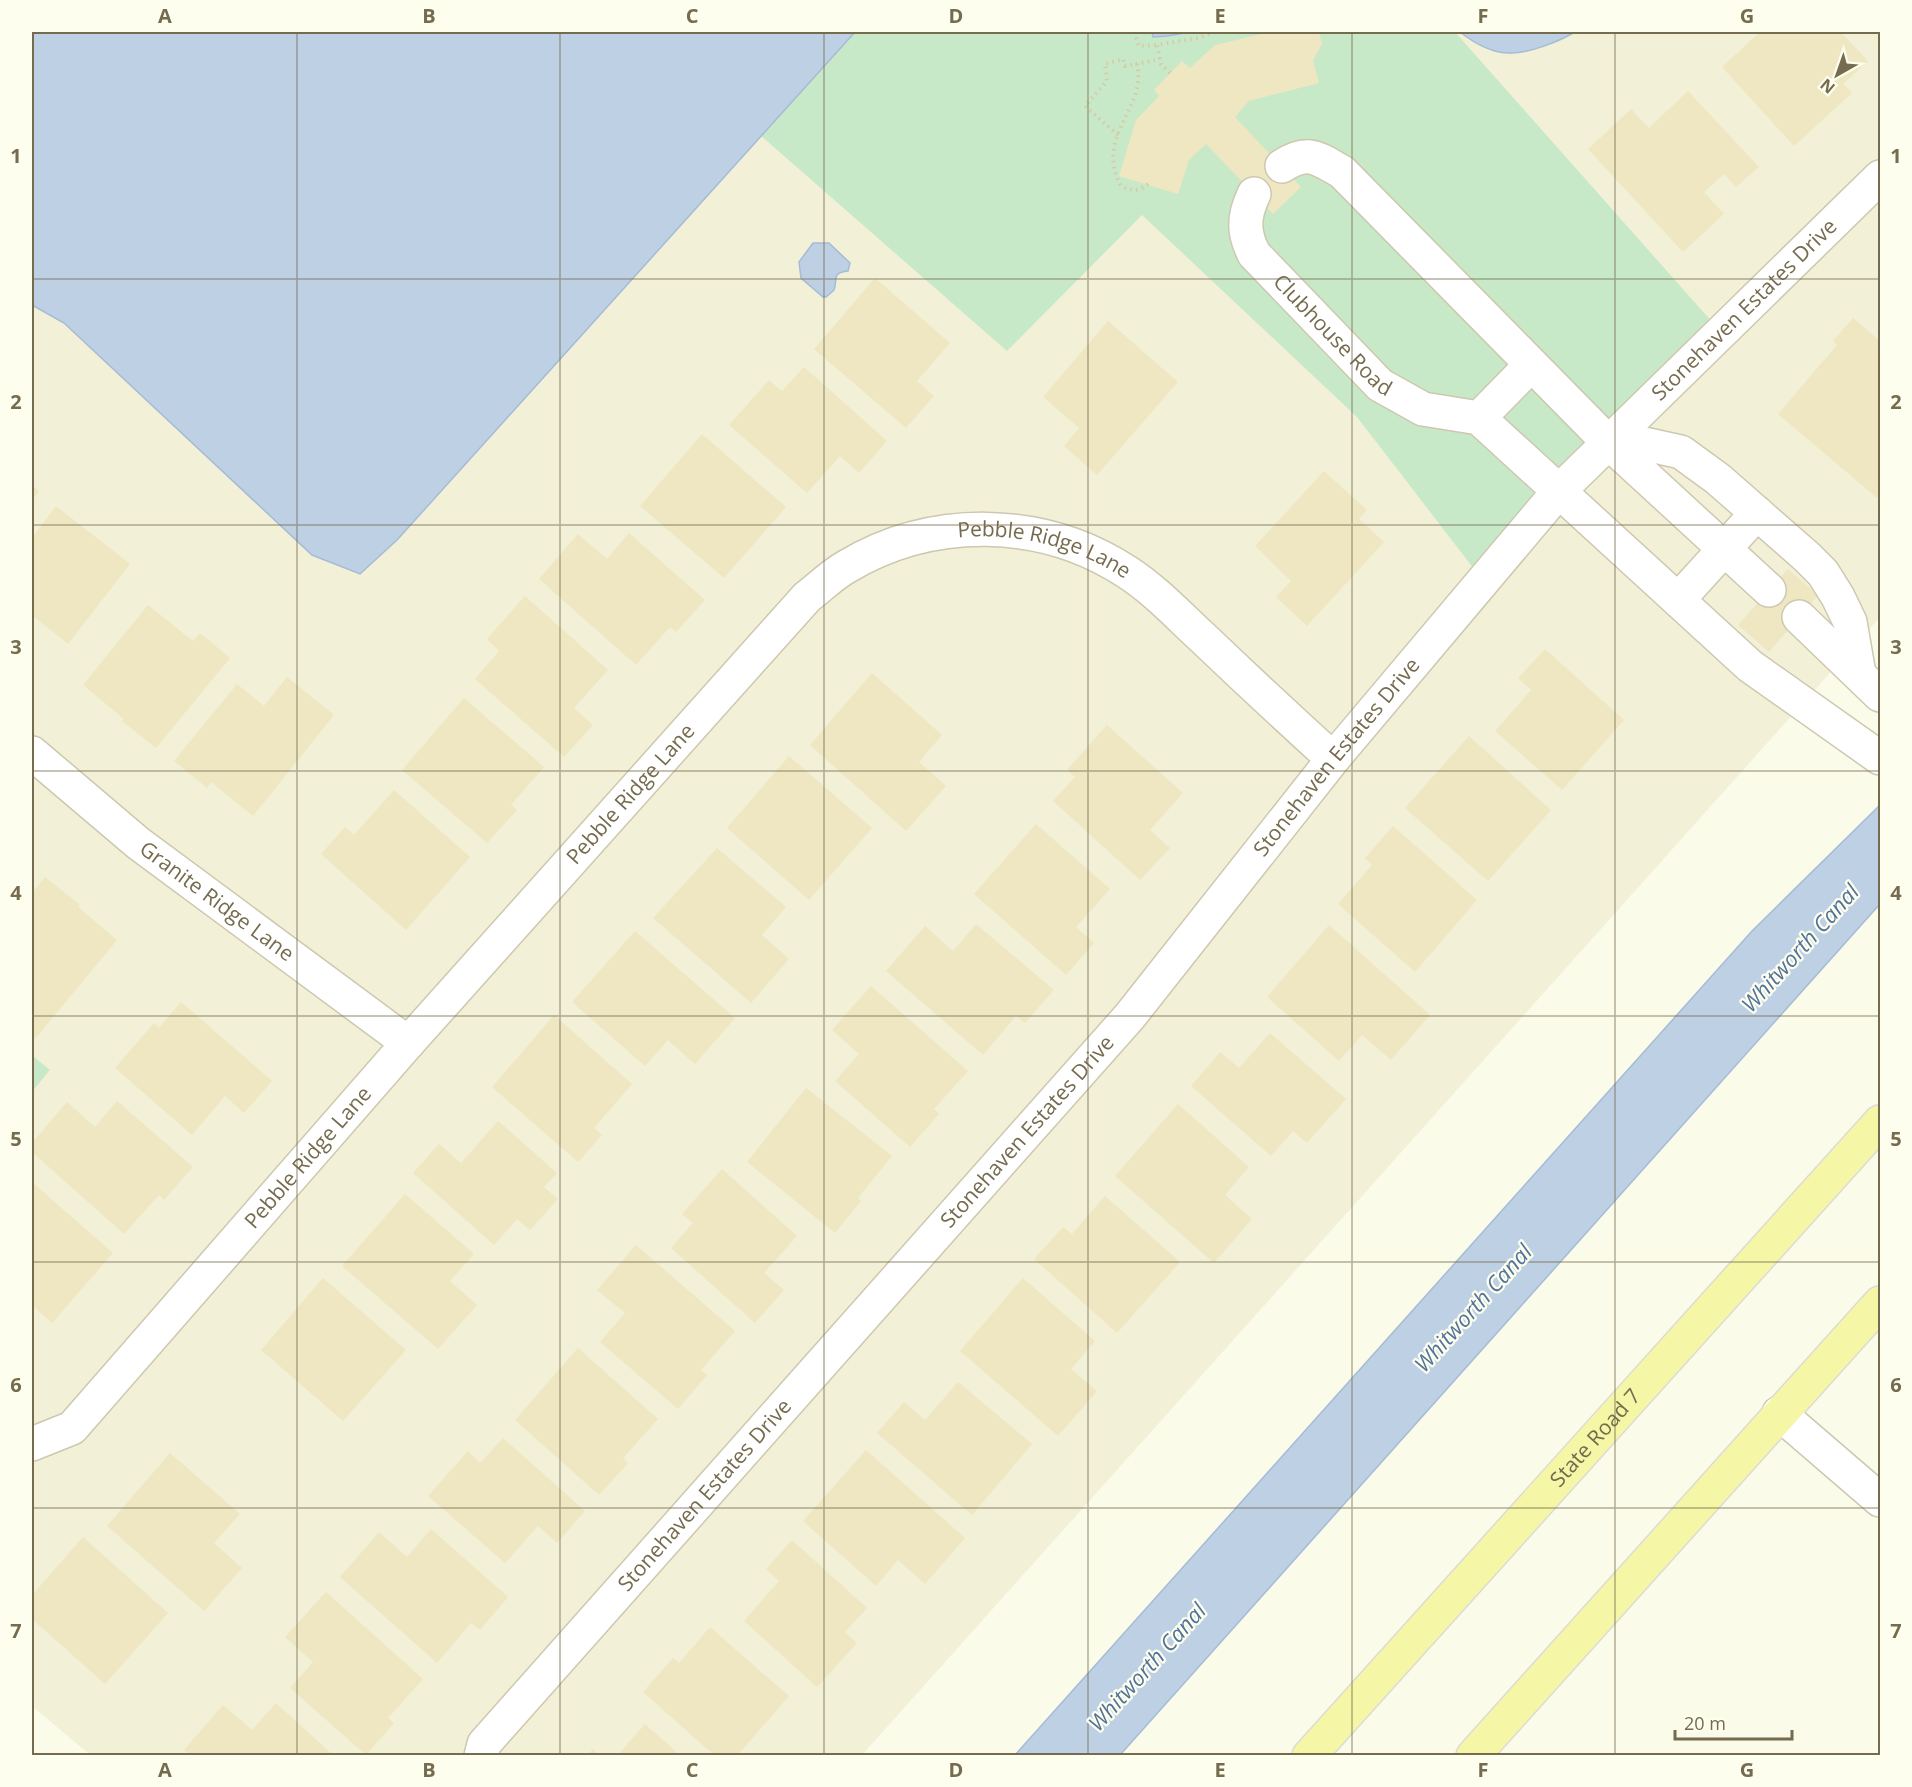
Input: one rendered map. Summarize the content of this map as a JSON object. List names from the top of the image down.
{
  "streets": {
    "main road": ["State Road 7"],
    "street": [
      "Stonehaven Estates Drive",
      "Clubhouse Road",
      "Pebble Ridge Lane",
      "Granite Ridge Lane"
    ]
  },
  "crossings": [
    ["Stonehaven Estates Drive", "Pebble Ridge Lane"],
    ["Pebble Ridge Lane", "Granite Ridge Lane"]
  ],
  "water": ["Whitworth Canal"],
  "scale_bar": "20 m",
  "north": "bottom left",
  "grid": {
    "columns": [
      "A",
      "B",
      "C",
      "D",
      "E",
      "F",
      "G"
    ],
    "rows": [
      "1",
      "2",
      "3",
      "4",
      "5",
      "6",
      "7"
    ]
  }
}
